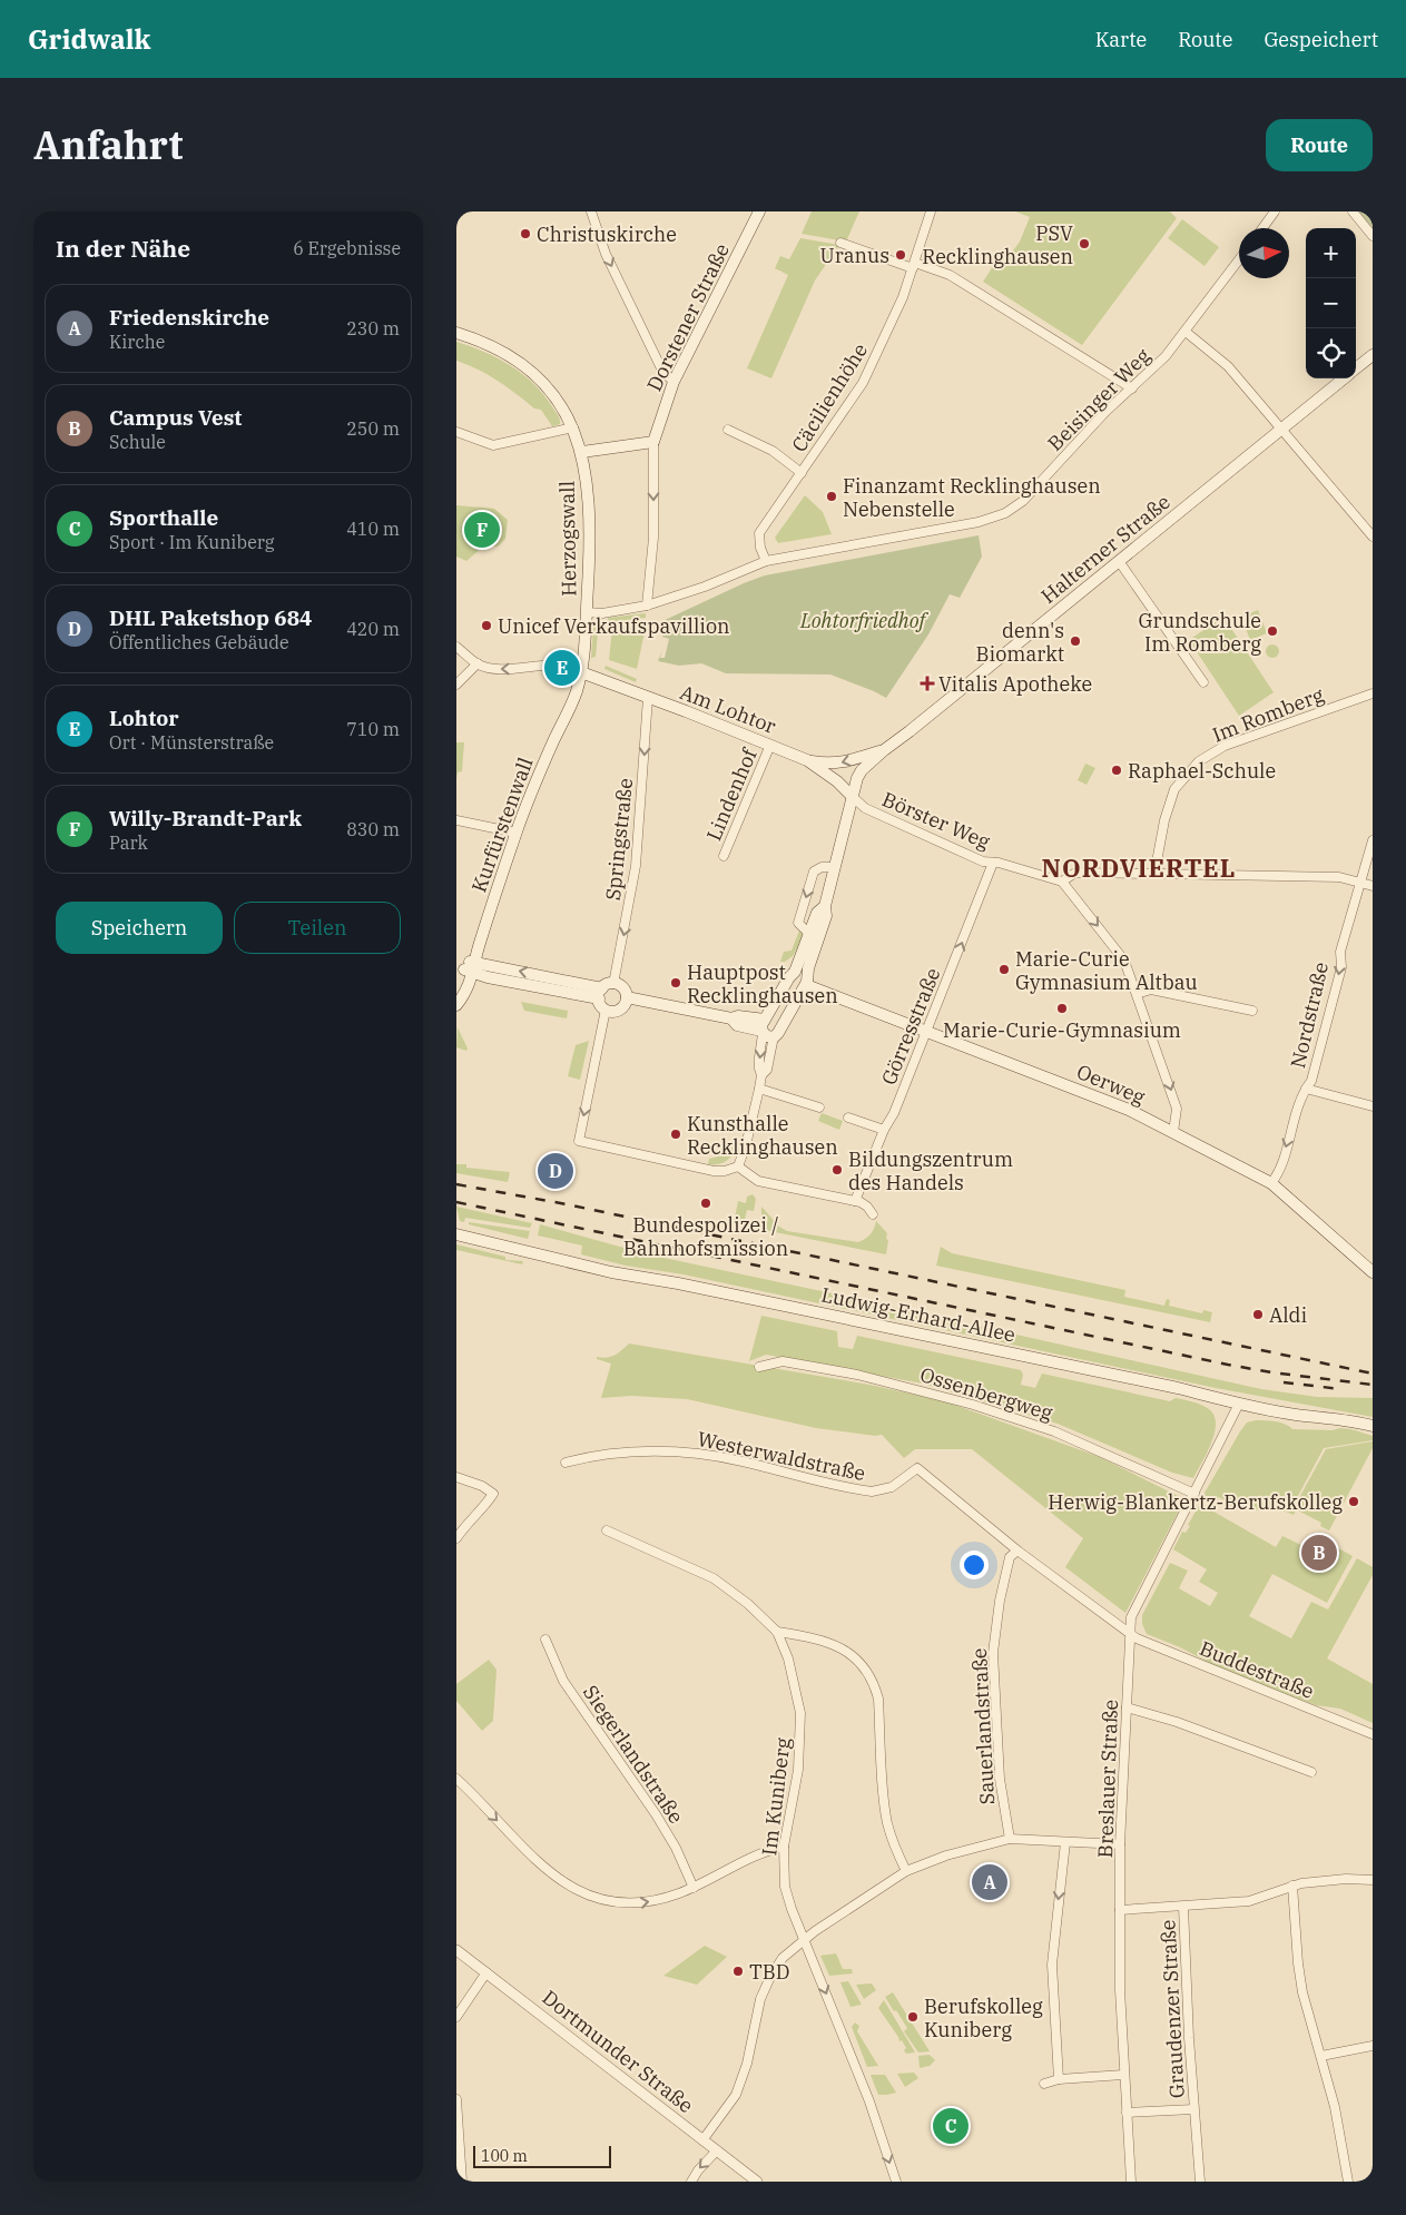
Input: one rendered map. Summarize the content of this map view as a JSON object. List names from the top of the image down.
{
  "streets": {
    "main road": [
      "Dorstener Straße",
      "Herzogswall",
      "Halterner Straße",
      "Am Lohtor",
      "Kurfürstenwall",
      "Oerweg",
      "Ludwig-Erhard-Allee"
    ],
    "street": [
      "Cäcilienhöhe",
      "Beisinger Weg",
      "Im Romberg",
      "Lindenhof",
      "Börster Weg",
      "Springstraße",
      "Nordstraße",
      "Görresstraße",
      "Ossenbergweg",
      "Westerwaldstraße",
      "Buddestraße",
      "Sauerlandstraße",
      "Siegerlandstraße",
      "Breslauer Straße",
      "Im Kuniberg",
      "Graudenzer Straße",
      "Dortmunder Straße"
    ]
  },
  "crossings": [
    ["Dorstener Straße", "Beisinger Weg"],
    ["Cäcilienhöhe", "Beisinger Weg"],
    ["Beisinger Weg", "Herzogswall"],
    ["Herzogswall", "Am Lohtor"],
    ["Herzogswall", "Kurfürstenwall"],
    ["Halterner Straße", "Am Lohtor"],
    ["Halterner Straße", "Börster Weg"],
    ["Am Lohtor", "Lindenhof"],
    ["Am Lohtor", "Börster Weg"],
    ["Am Lohtor", "Kurfürstenwall"],
    ["Am Lohtor", "Springstraße"],
    ["Börster Weg", "Görresstraße"],
    ["Nordstraße", "Oerweg"],
    ["Görresstraße", "Oerweg"],
    ["Ludwig-Erhard-Allee", "Breslauer Straße"],
    ["Ossenbergweg", "Breslauer Straße"],
    ["Westerwaldstraße", "Sauerlandstraße"],
    ["Buddestraße", "Breslauer Straße"],
    ["Breslauer Straße", "Graudenzer Straße"]
  ],
  "one_way": [
    "Dorstener Straße",
    "Springstraße",
    "Nordstraße",
    "Görresstraße"
  ],
  "districts": ["NORDVIERTEL"],
  "parks": ["Lohtorfriedhof"],
  "places": {
    "other": [
      "Christuskirche",
      "PSV Recklinghausen",
      "Uranus",
      "Finanzamt Recklinghausen Nebenstelle",
      "Unicef Verkaufspavillion",
      "Grundschule Im Romberg",
      "denn's Biomarkt",
      "Raphael-Schule",
      "Marie-Curie Gymnasium Altbau",
      "Hauptpost Recklinghausen",
      "Marie-Curie-Gymnasium",
      "Kunsthalle Recklinghausen",
      "Bildungszentrum des Handels",
      "Bundespolizei / Bahnhofsmission",
      "Aldi",
      "Herwig-Blankertz-Berufskolleg",
      "TBD",
      "Berufskolleg Kuniberg"
    ],
    "health": ["Vitalis Apotheke"]
  },
  "scale_bar": "100 m",
  "north": "right",
  "page": {
    "header": "Gridwalk",
    "nav": ["Karte", "Route", "Gespeichert"],
    "title": "Anfahrt",
    "buttons": [
      "Route",
      ["Speichern", "Teilen"]
    ],
    "heading": ["In der Nähe", "6 Ergebnisse"],
    "map_buttons": ["+", "−"],
    "list": [
      {
        "mark": "A",
        "name": "Friedenskirche",
        "note": "Kirche",
        "value": "230 m"
      },
      {
        "mark": "B",
        "name": "Campus Vest",
        "note": "Schule",
        "value": "250 m"
      },
      {
        "mark": "C",
        "name": "Sporthalle",
        "note": "Sport · Im Kuniberg",
        "value": "410 m"
      },
      {
        "mark": "D",
        "name": "DHL Paketshop 684",
        "note": "Öffentliches Gebäude",
        "value": "420 m"
      },
      {
        "mark": "E",
        "name": "Lohtor",
        "note": "Ort · Münsterstraße",
        "value": "710 m"
      },
      {
        "mark": "F",
        "name": "Willy-Brandt-Park",
        "note": "Park",
        "value": "830 m"
      }
    ],
    "pins": [
      "F",
      "E",
      "D",
      "B",
      "A",
      "C"
    ],
    "scale": "100 m"
  }
}
